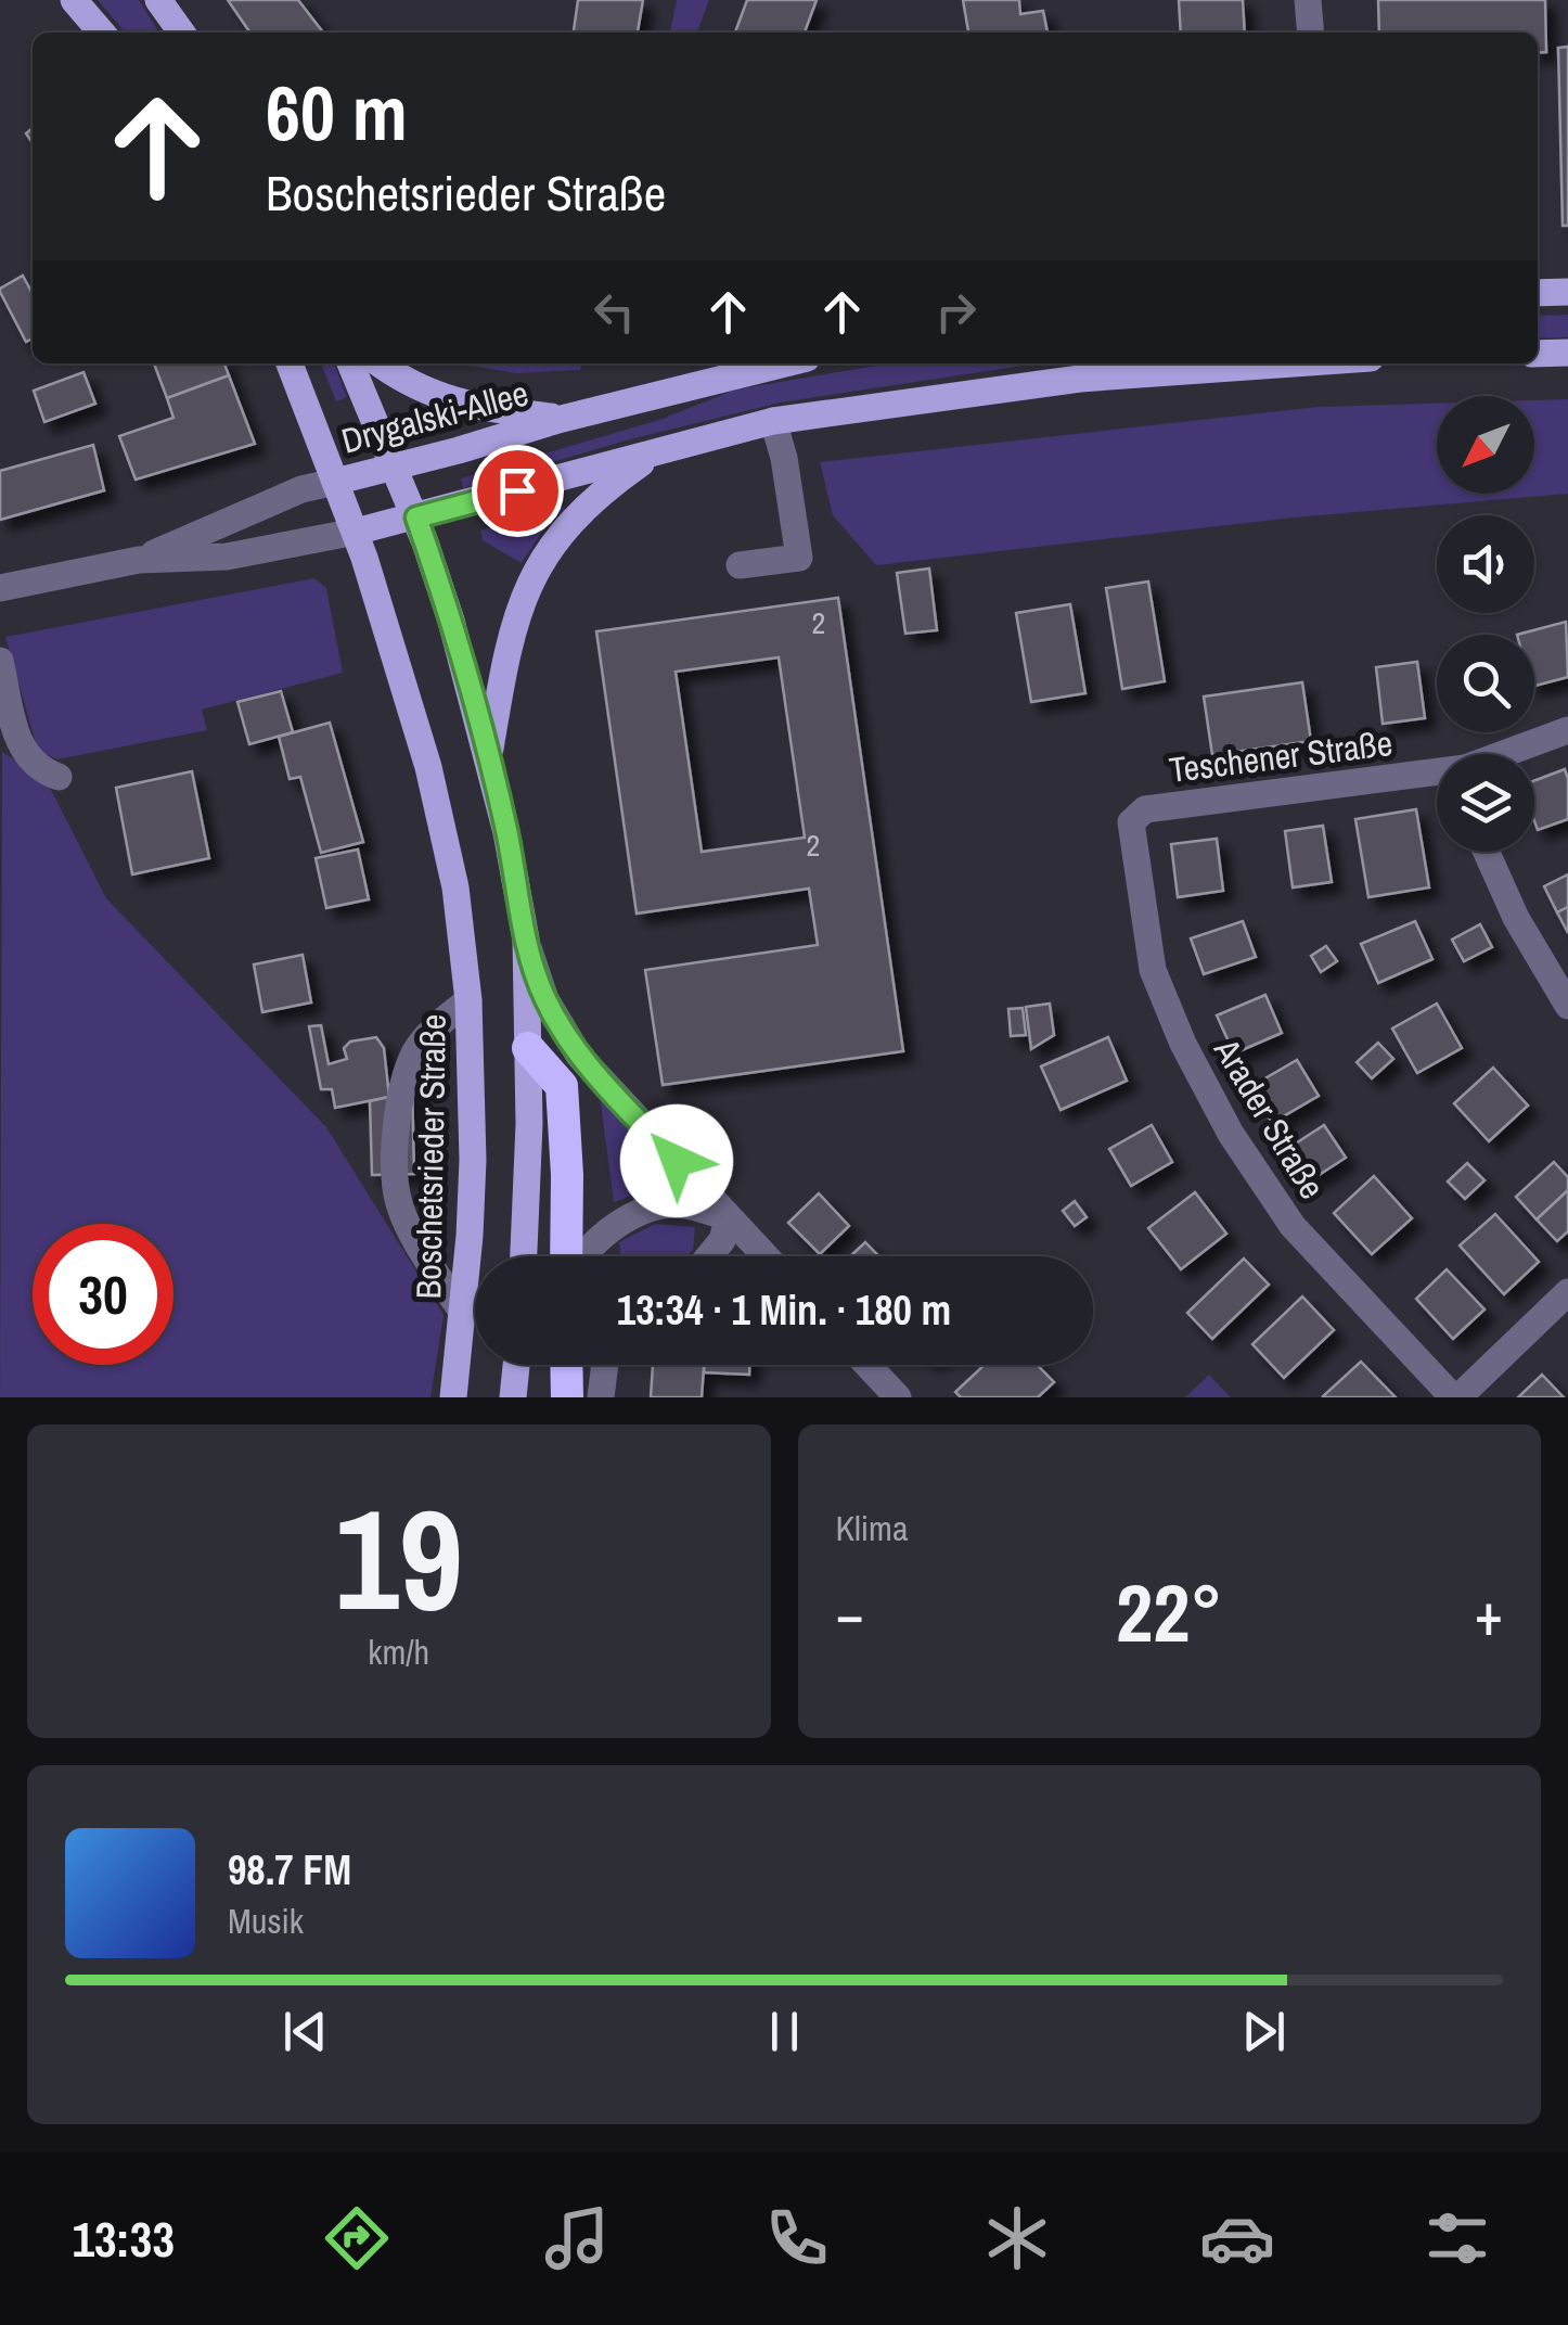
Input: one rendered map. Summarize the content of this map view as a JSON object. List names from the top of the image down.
{
  "streets": {
    "main road": ["Drygalski-Allee", "Boschetsrieder Straße"],
    "street": ["Teschener Straße", "Arader Straße"]
  },
  "crossings": [
    ["Drygalski-Allee", "Boschetsrieder Straße"],
    ["Teschener Straße", "Arader Straße"]
  ],
  "house_numbers": ["2", "2"],
  "north": "bottom left",
  "page": {
    "turn": ["60 m", "Boschetsrieder Straße"],
    "limit": "30",
    "trip": "13:34 · 1 Min. · 180 m",
    "tile": [
      ["19", "km/h"],
      "Klima"
    ],
    "heat": ["−", "22°", "+"],
    "song": ["98.7 FM", "Musik"],
    "tabs": "13:33"
  }
}
